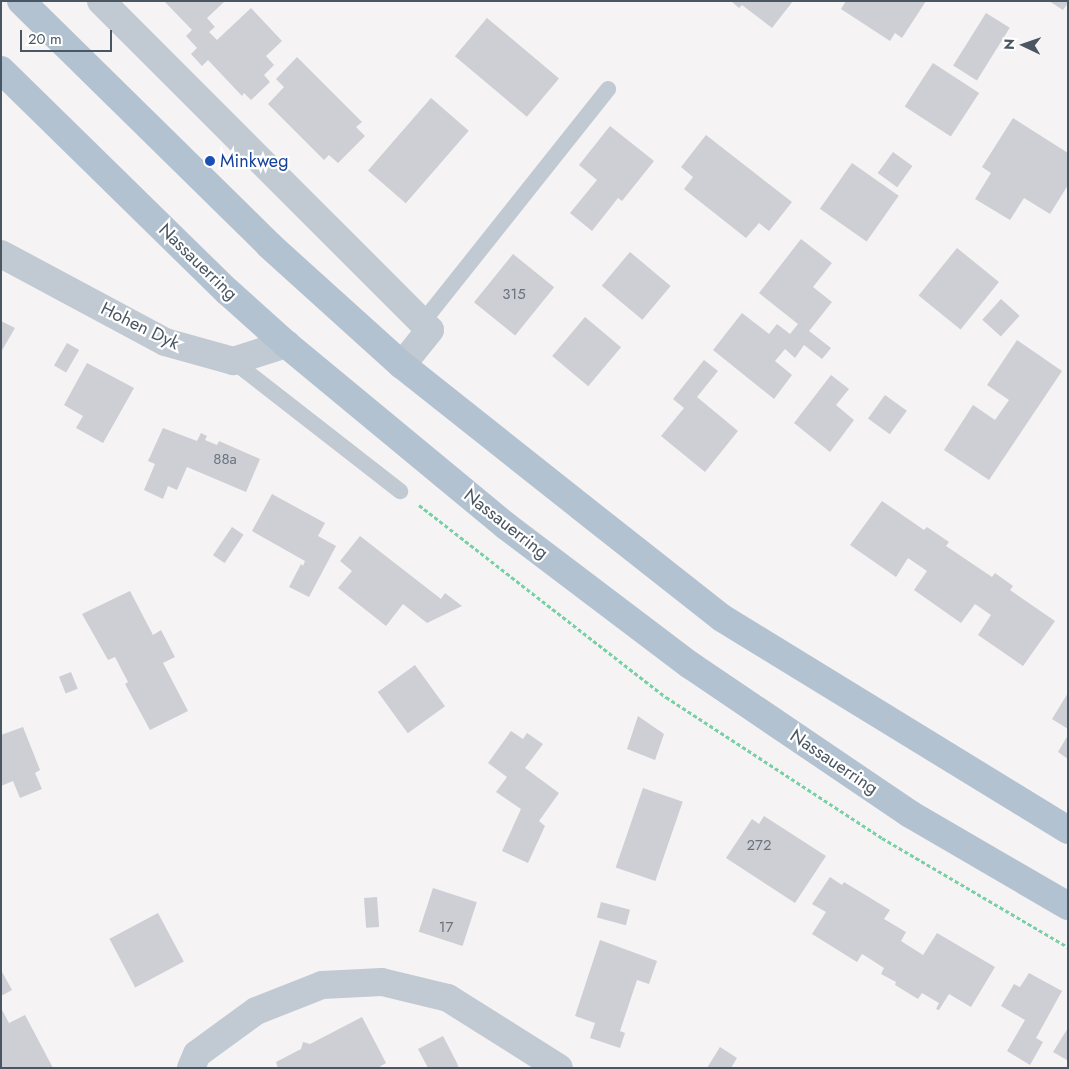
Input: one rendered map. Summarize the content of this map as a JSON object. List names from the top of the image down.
{
  "streets": {
    "main road": ["Nassauerring"],
    "street": ["Hohen Dyk"]
  },
  "places": ["Minkweg"],
  "house_numbers": [
    "315",
    "88a",
    "272",
    "17"
  ],
  "scale_bar": "20 m",
  "north": "left"
}
